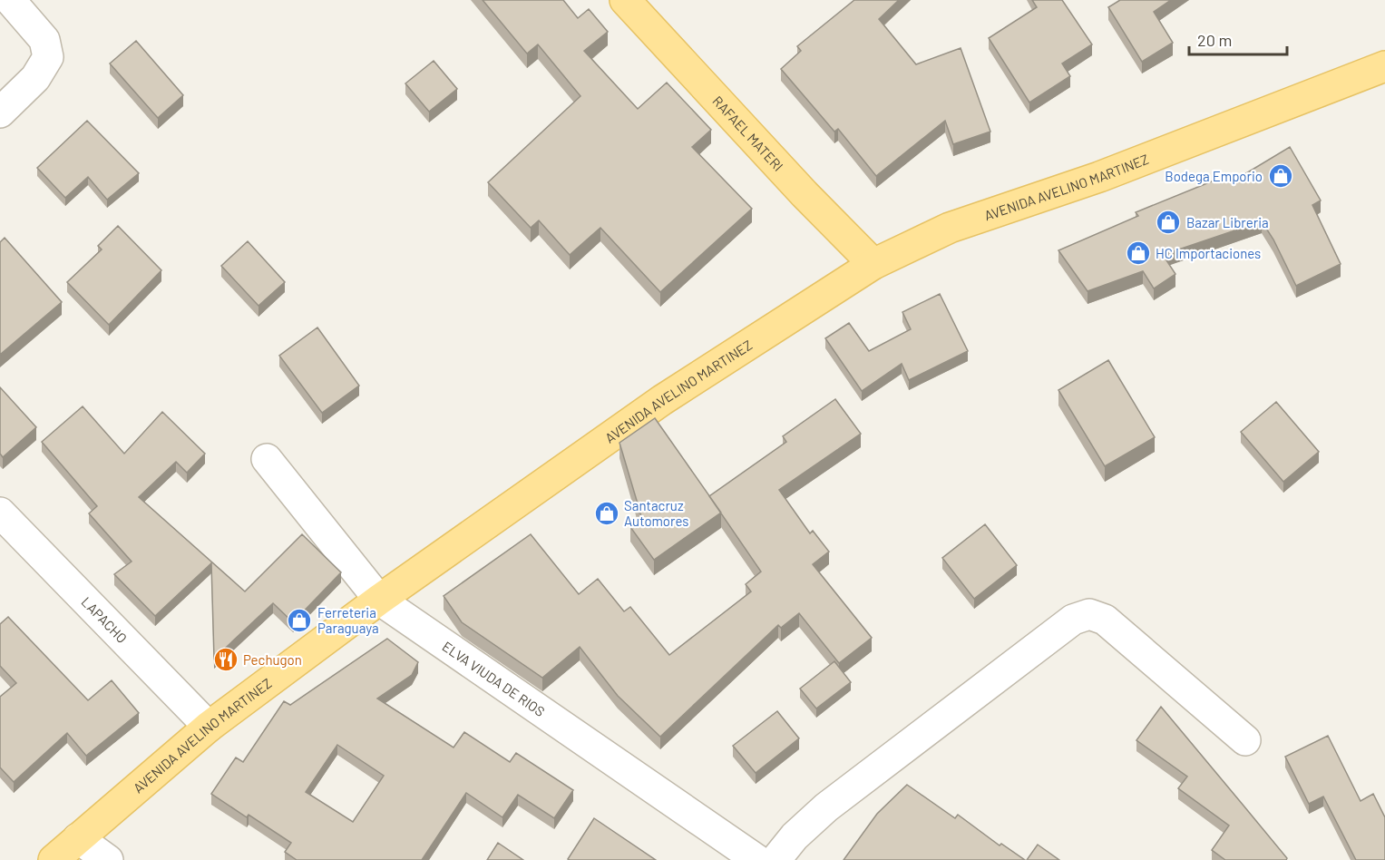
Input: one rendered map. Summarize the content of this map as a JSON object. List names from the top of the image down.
{
  "streets": {
    "main road": ["RAFAEL MATERI", "AVENIDA AVELINO MARTINEZ"],
    "street": ["LAPACHO", "ELVA VIUDA DE RIOS"]
  },
  "crossings": [
    ["RAFAEL MATERI", "AVENIDA AVELINO MARTINEZ"],
    ["AVENIDA AVELINO MARTINEZ", "LAPACHO"],
    ["AVENIDA AVELINO MARTINEZ", "ELVA VIUDA DE RIOS"]
  ],
  "places": {
    "shop": [
      "Bodega Emporio",
      "Bazar Libreria",
      "HC Importaciones",
      "Santacruz Automores",
      "Ferreteria Paraguaya"
    ],
    "restaurant": ["Pechugon"]
  },
  "scale_bar": "20 m"
}
